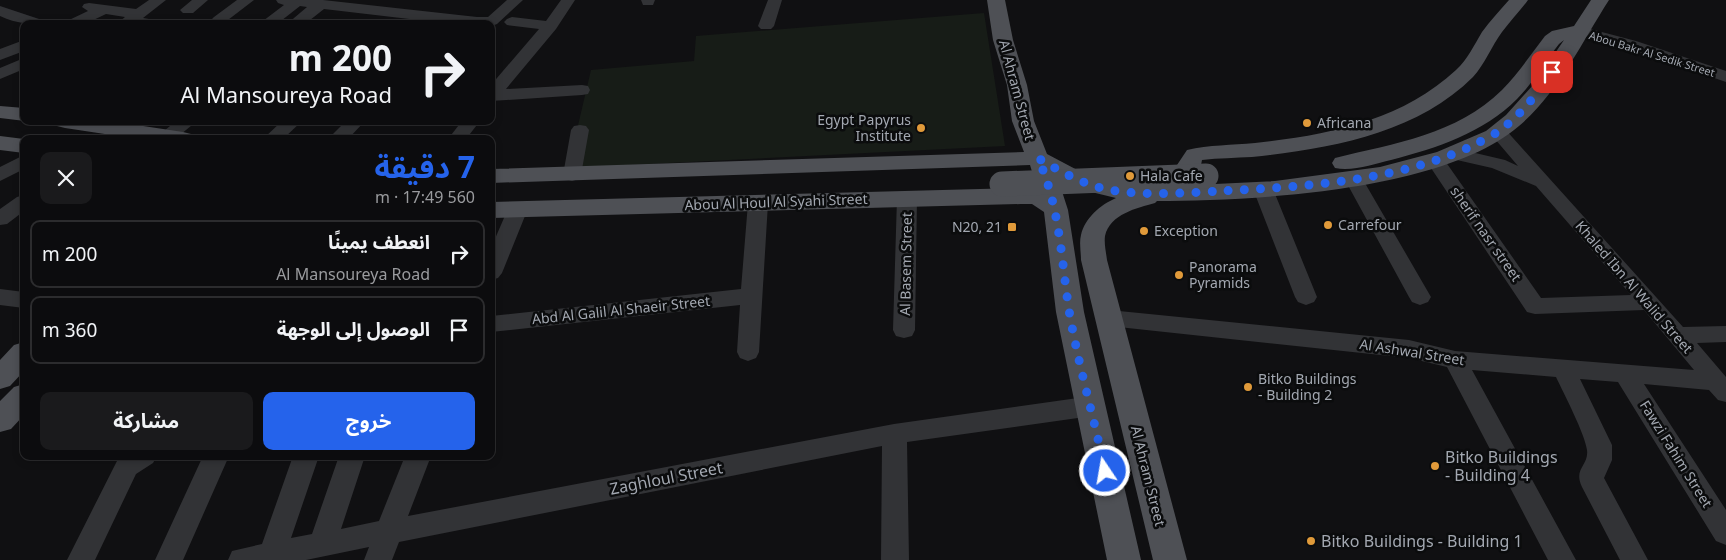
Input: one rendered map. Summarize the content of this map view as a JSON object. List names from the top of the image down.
{
  "streets": {
    "main road": ["Al Ahram Street", "Abou Al Houl Al Syahi Street"],
    "street": [
      "Abou Bakr Al Sedik Street",
      "sherif nasr street",
      "Al Basem Street",
      "Khaled Ibn Al Walid Street",
      "Abd Al Galil Al Shaeir Street",
      "Al Ashwal Street",
      "Fawzi Fahim Street",
      "Zaghloul Street"
    ]
  },
  "crossings": [
    ["Al Ahram Street", "Abou Al Houl Al Syahi Street"],
    ["Al Ahram Street", "Al Ashwal Street"],
    ["Al Ahram Street", "Zaghloul Street"],
    ["Abou Al Houl Al Syahi Street", "Al Basem Street"],
    ["sherif nasr street", "Khaled Ibn Al Walid Street"],
    ["Khaled Ibn Al Walid Street", "Al Ashwal Street"],
    ["Al Ashwal Street", "Fawzi Fahim Street"]
  ],
  "places": {
    "other": [
      "Africana",
      "Egypt Papyrus Institute",
      "Hala Cafe",
      "Carrefour",
      "Exception",
      "Panorama Pyramids",
      "Bitko Buildings - Building 2",
      "Bitko Buildings - Building 4",
      "Bitko Buildings - Building 1"
    ],
    "transit": ["N20, 21"]
  },
  "page": {
    "turn": ["200 m", "Al Mansoureya Road"],
    "heading": ["7 دقيقة", "560 m · 17:49"],
    "list": [
      {
        "name": "انعطف يمينًا",
        "note": "Al Mansoureya Road",
        "value": "200 m"
      },
      {
        "name": "الوصول إلى الوجهة",
        "value": "360 m"
      }
    ],
    "buttons": ["خروج", "مشاركة"]
  }
}
